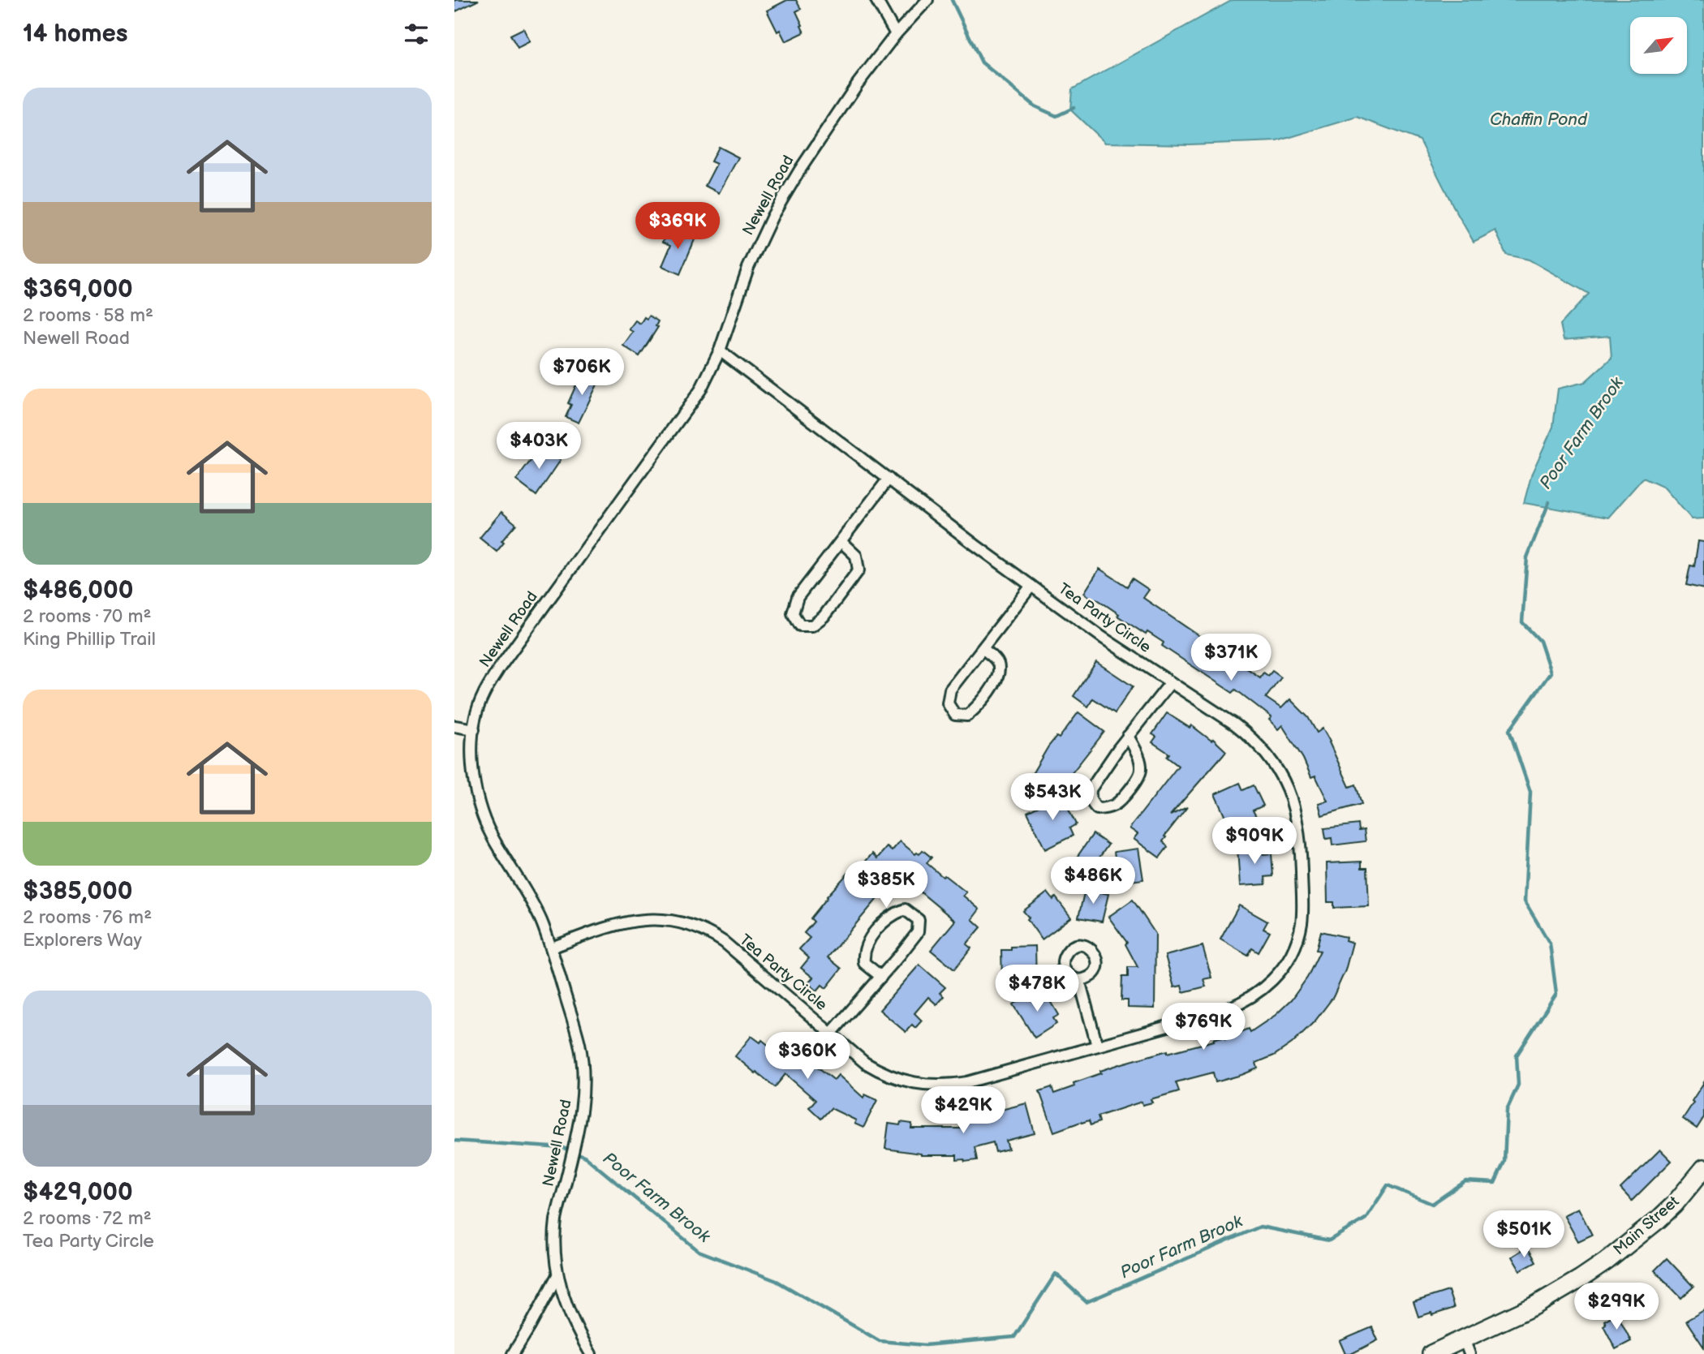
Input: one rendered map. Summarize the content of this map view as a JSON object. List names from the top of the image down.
{
  "streets": {
    "main road": ["Main Street"],
    "street": ["Newell Road", "Tea Party Circle"]
  },
  "crossings": [
    ["Newell Road", "Tea Party Circle"]
  ],
  "water": ["Chaffin Pond", "Poor Farm Brook"],
  "north": "top right",
  "page": {
    "heading": "14 homes",
    "list": [
      {
        "name": "$369,000",
        "note": "2 rooms · 58 m² · Newell Road"
      },
      {
        "name": "$486,000",
        "note": "2 rooms · 70 m² · King Phillip Trail"
      },
      {
        "name": "$385,000",
        "note": "2 rooms · 76 m² · Explorers Way"
      },
      {
        "name": "$429,000",
        "note": "2 rooms · 72 m² · Tea Party Circle"
      }
    ],
    "price": [
      "$369K",
      "$706K",
      "$403K",
      "$371K",
      "$543K",
      "$909K",
      "$486K",
      "$385K",
      "$478K",
      "$769K",
      "$360K",
      "$429K",
      "$501K",
      "$299K"
    ]
  }
}
